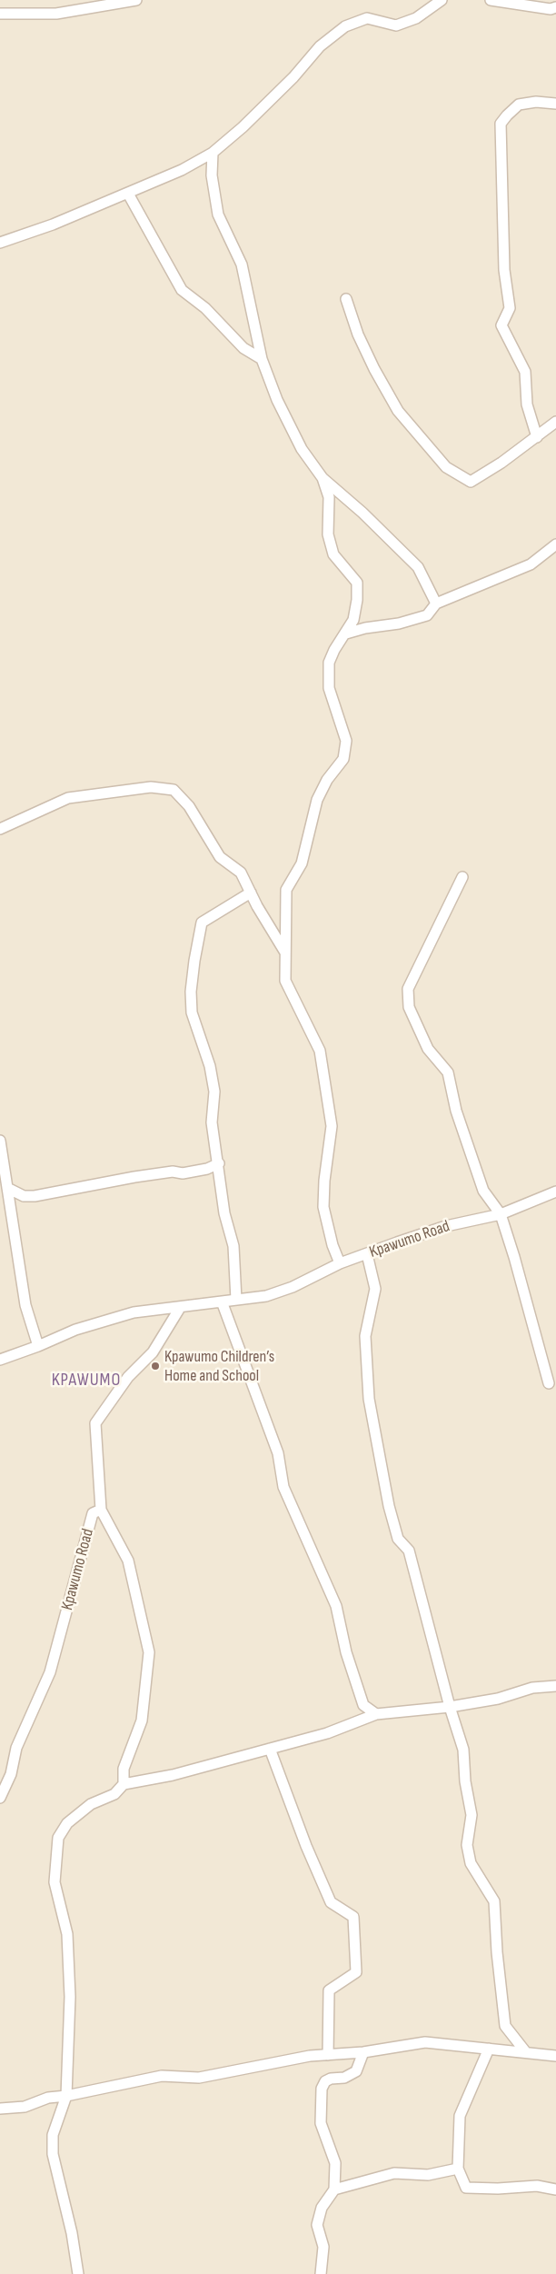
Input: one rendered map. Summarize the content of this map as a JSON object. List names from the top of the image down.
{
  "streets": {
    "street": ["Kpawumo Road"]
  },
  "districts": ["KPAWUMO"],
  "places": ["Kpawumo Children’s Home and School"]
}
